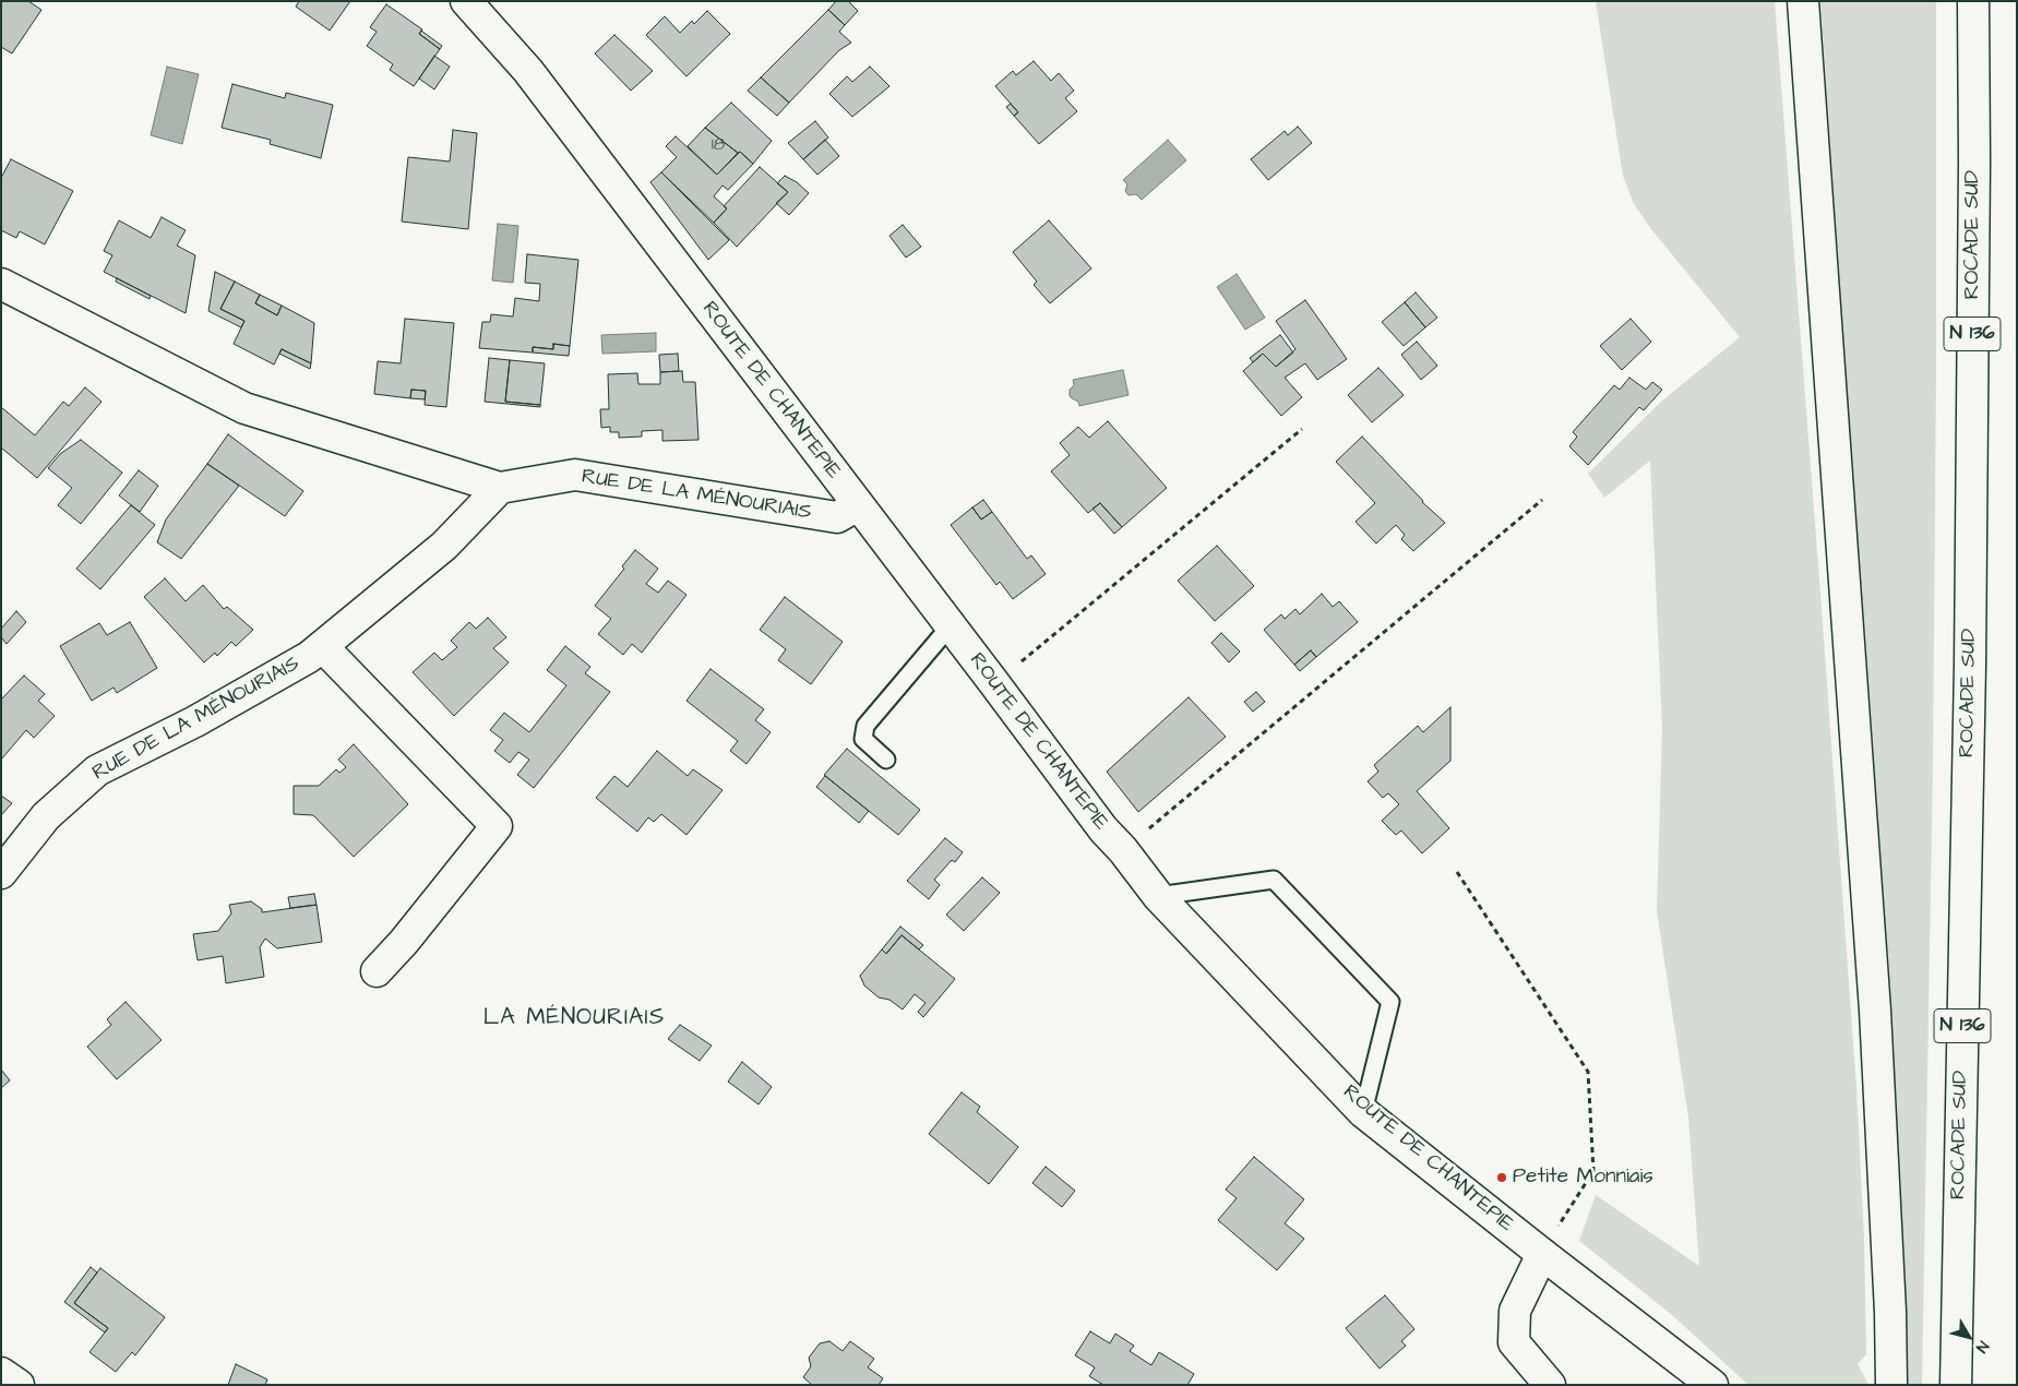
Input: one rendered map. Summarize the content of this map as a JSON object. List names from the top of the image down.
{
  "streets": {
    "main road": [
      "ROCADE SUD",
      "N 136",
      "ROUTE DE CHANTEPIE",
      "RUE DE LA MÉNOURIAIS"
    ]
  },
  "crossings": [
    ["ROUTE DE CHANTEPIE", "RUE DE LA MÉNOURIAIS"]
  ],
  "districts": ["LA MÉNOURIAIS"],
  "places": ["Petite Monniais"],
  "house_numbers": ["18"],
  "north": "bottom right"
}
